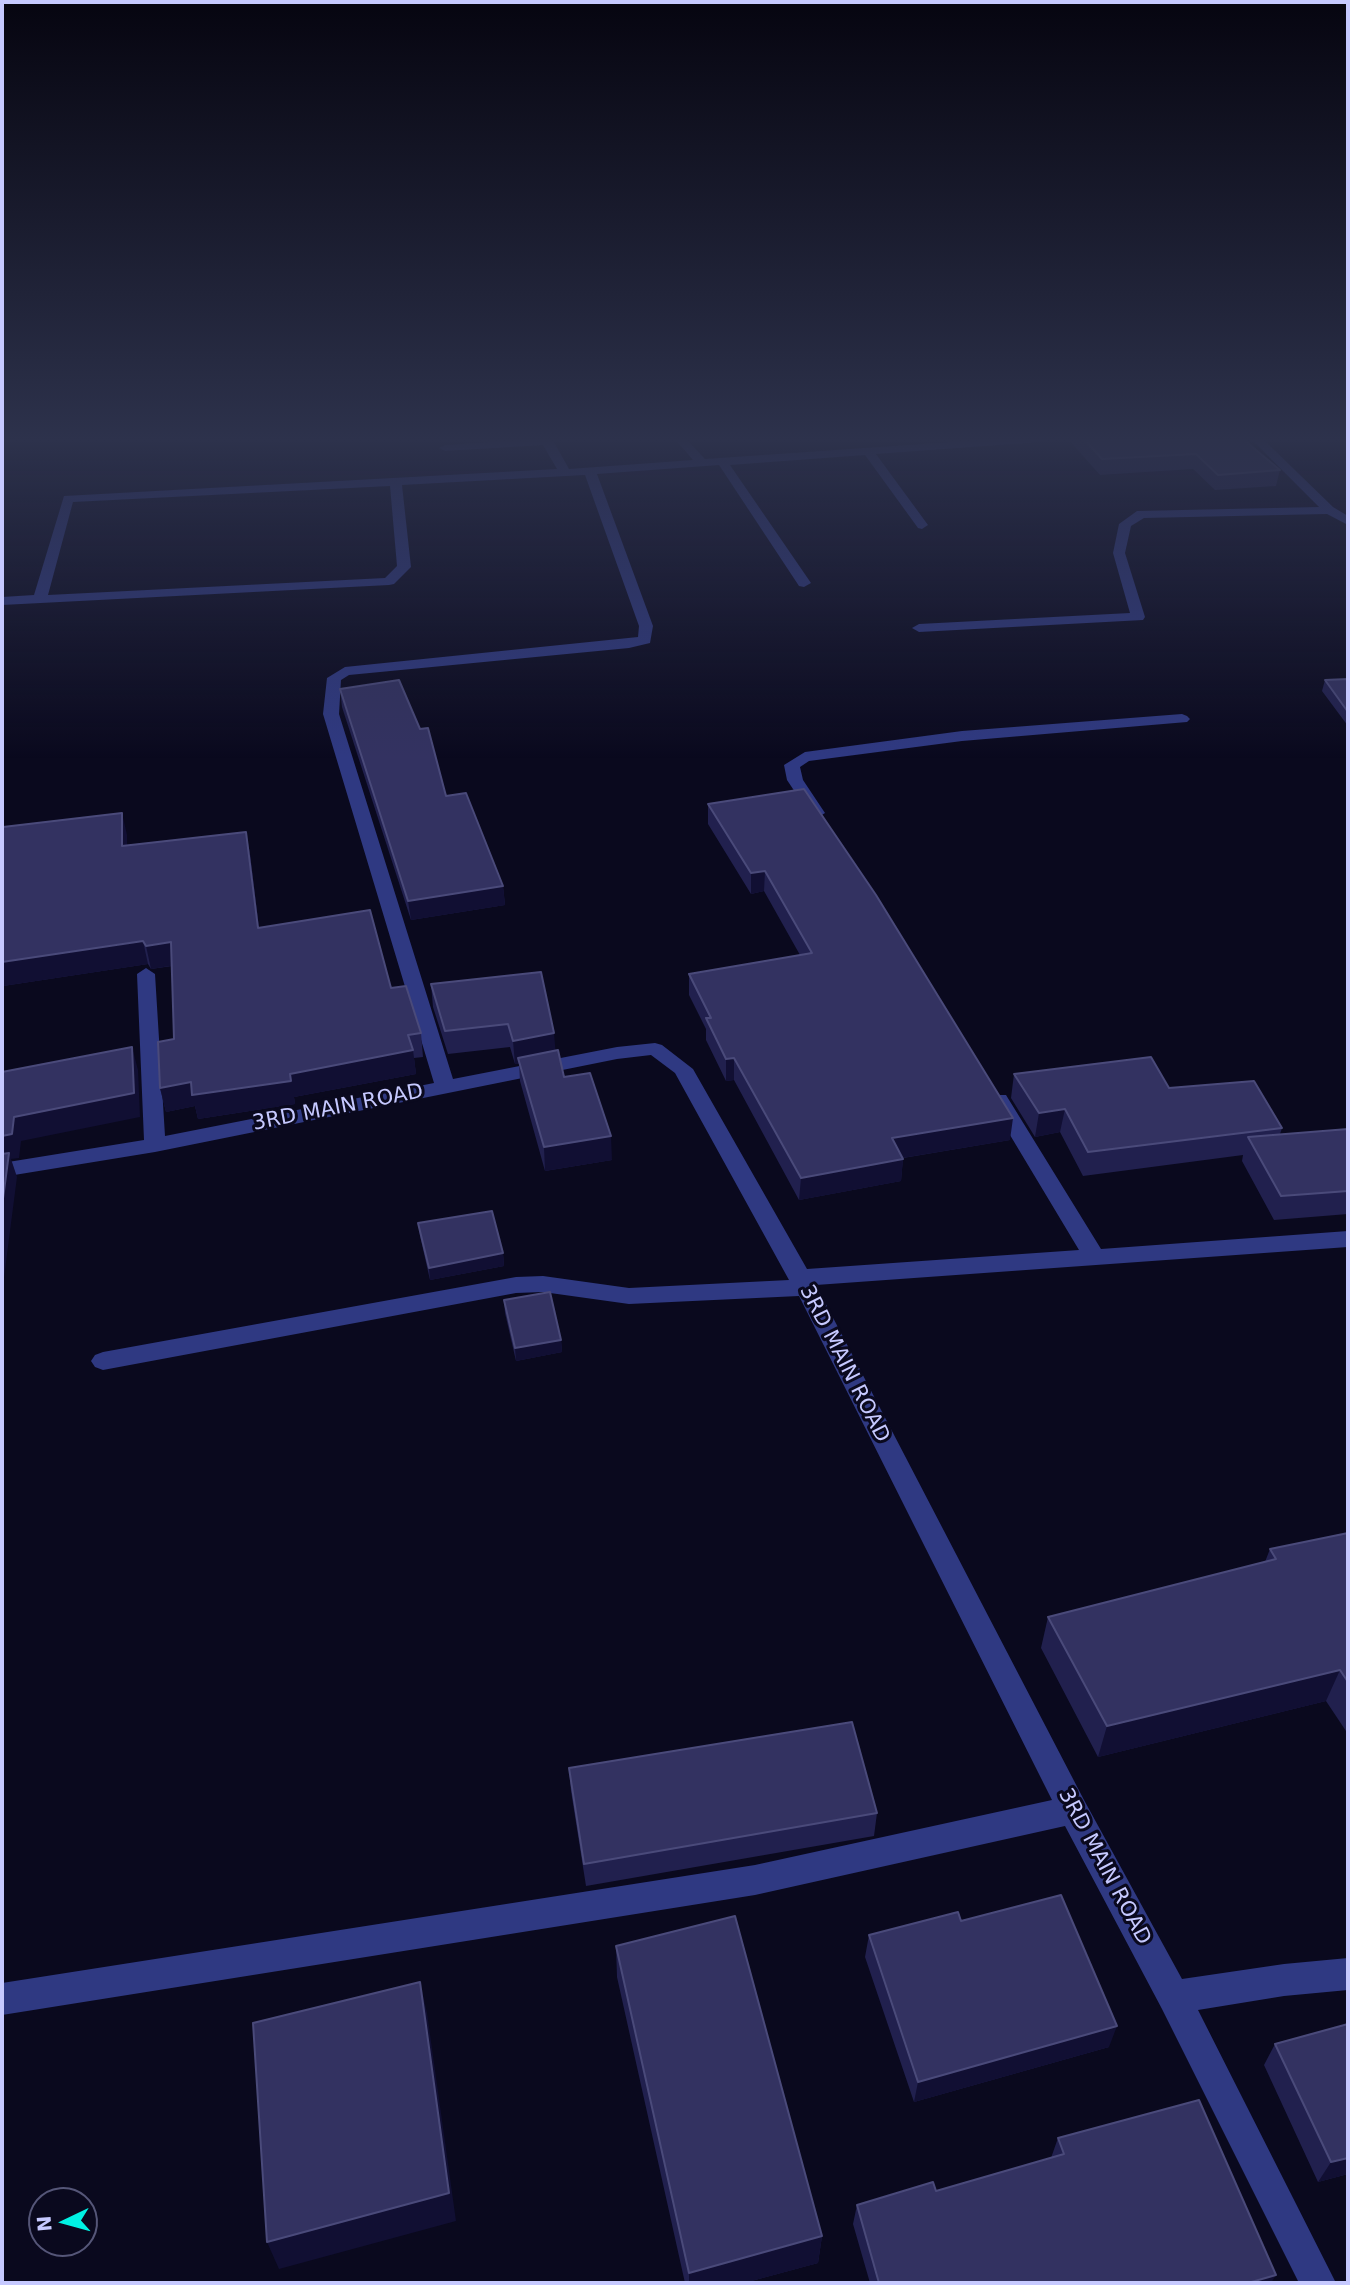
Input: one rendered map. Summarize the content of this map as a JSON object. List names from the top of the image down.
{
  "streets": {
    "street": ["3RD MAIN ROAD"]
  },
  "north": "left"
}
